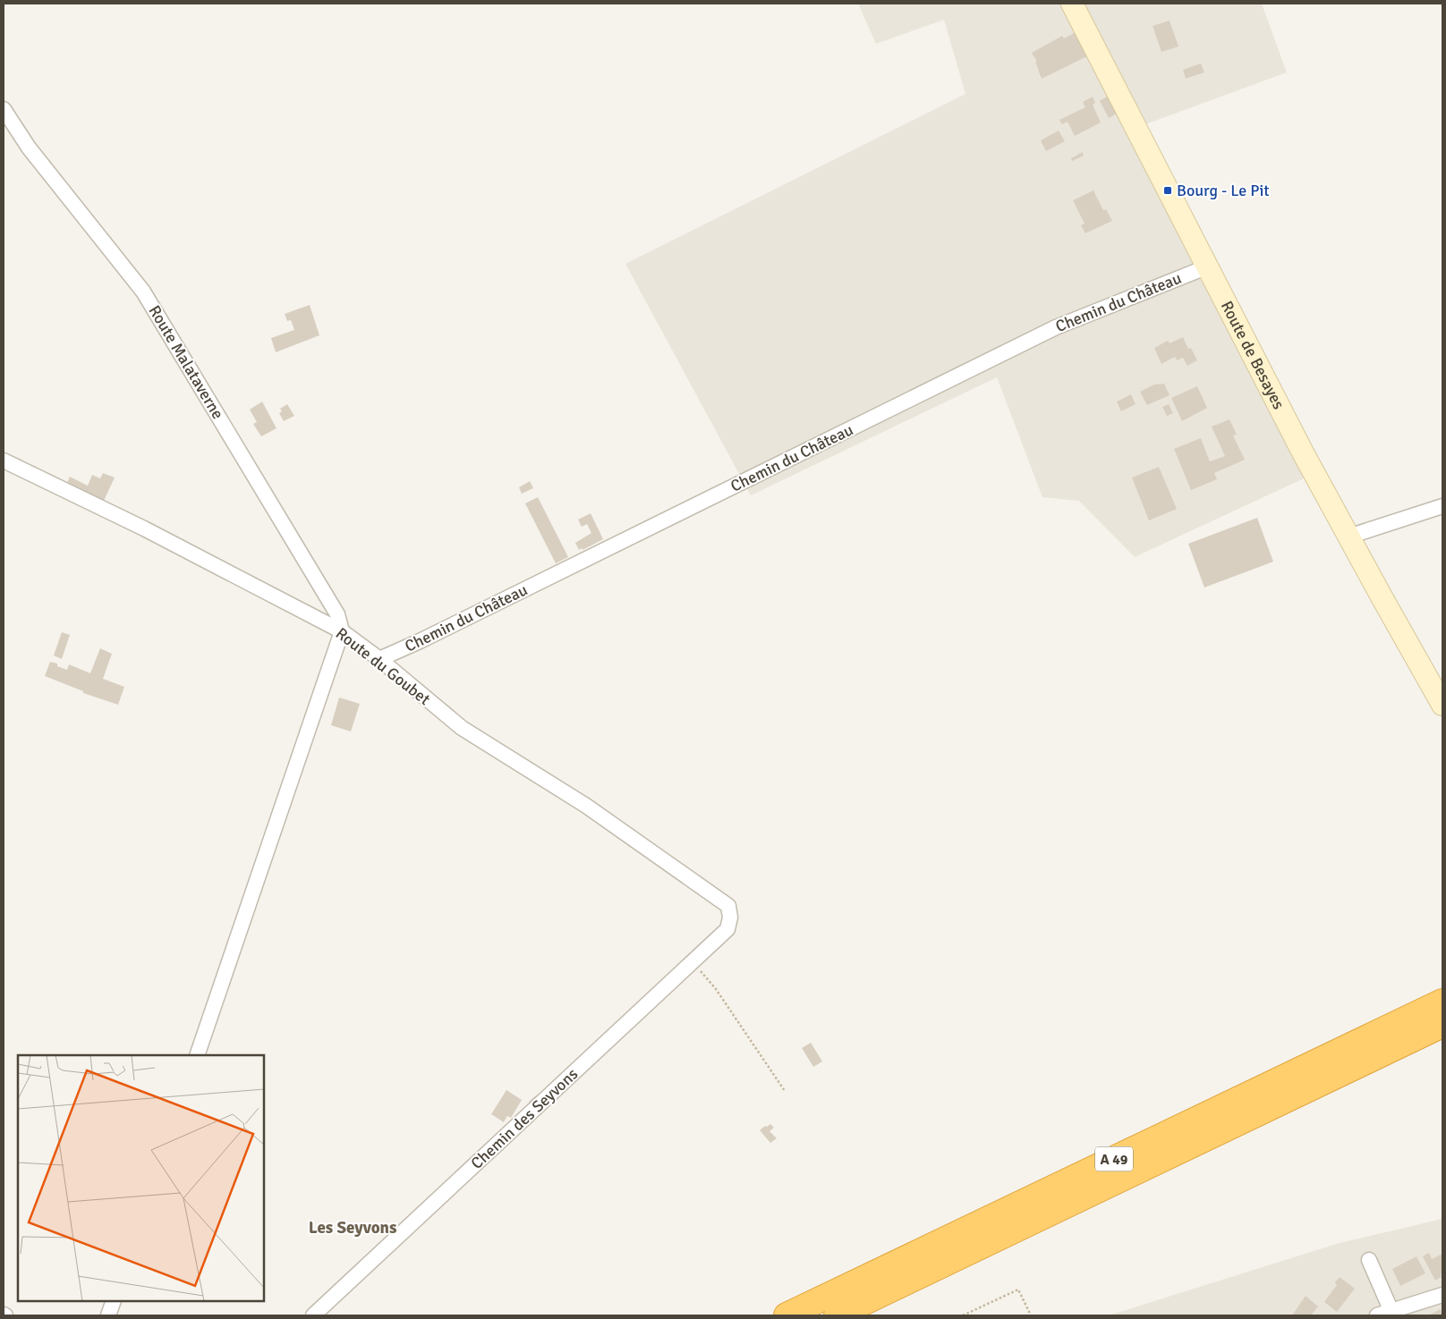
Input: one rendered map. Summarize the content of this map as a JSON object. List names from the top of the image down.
{
  "streets": {
    "highway": ["A 49"],
    "street": [
      "Chemin du Château",
      "Route de Besayes",
      "Route Malataverne",
      "Route du Goubet",
      "Chemin des Seyvons"
    ]
  },
  "crossings": [
    ["Chemin du Château", "Route de Besayes"],
    ["Chemin du Château", "Route du Goubet"],
    ["Route Malataverne", "Route du Goubet"],
    ["Route du Goubet", "Chemin des Seyvons"]
  ],
  "districts": ["Les Seyvons"],
  "places": {
    "transit": ["Bourg - Le Pit"]
  }
}
